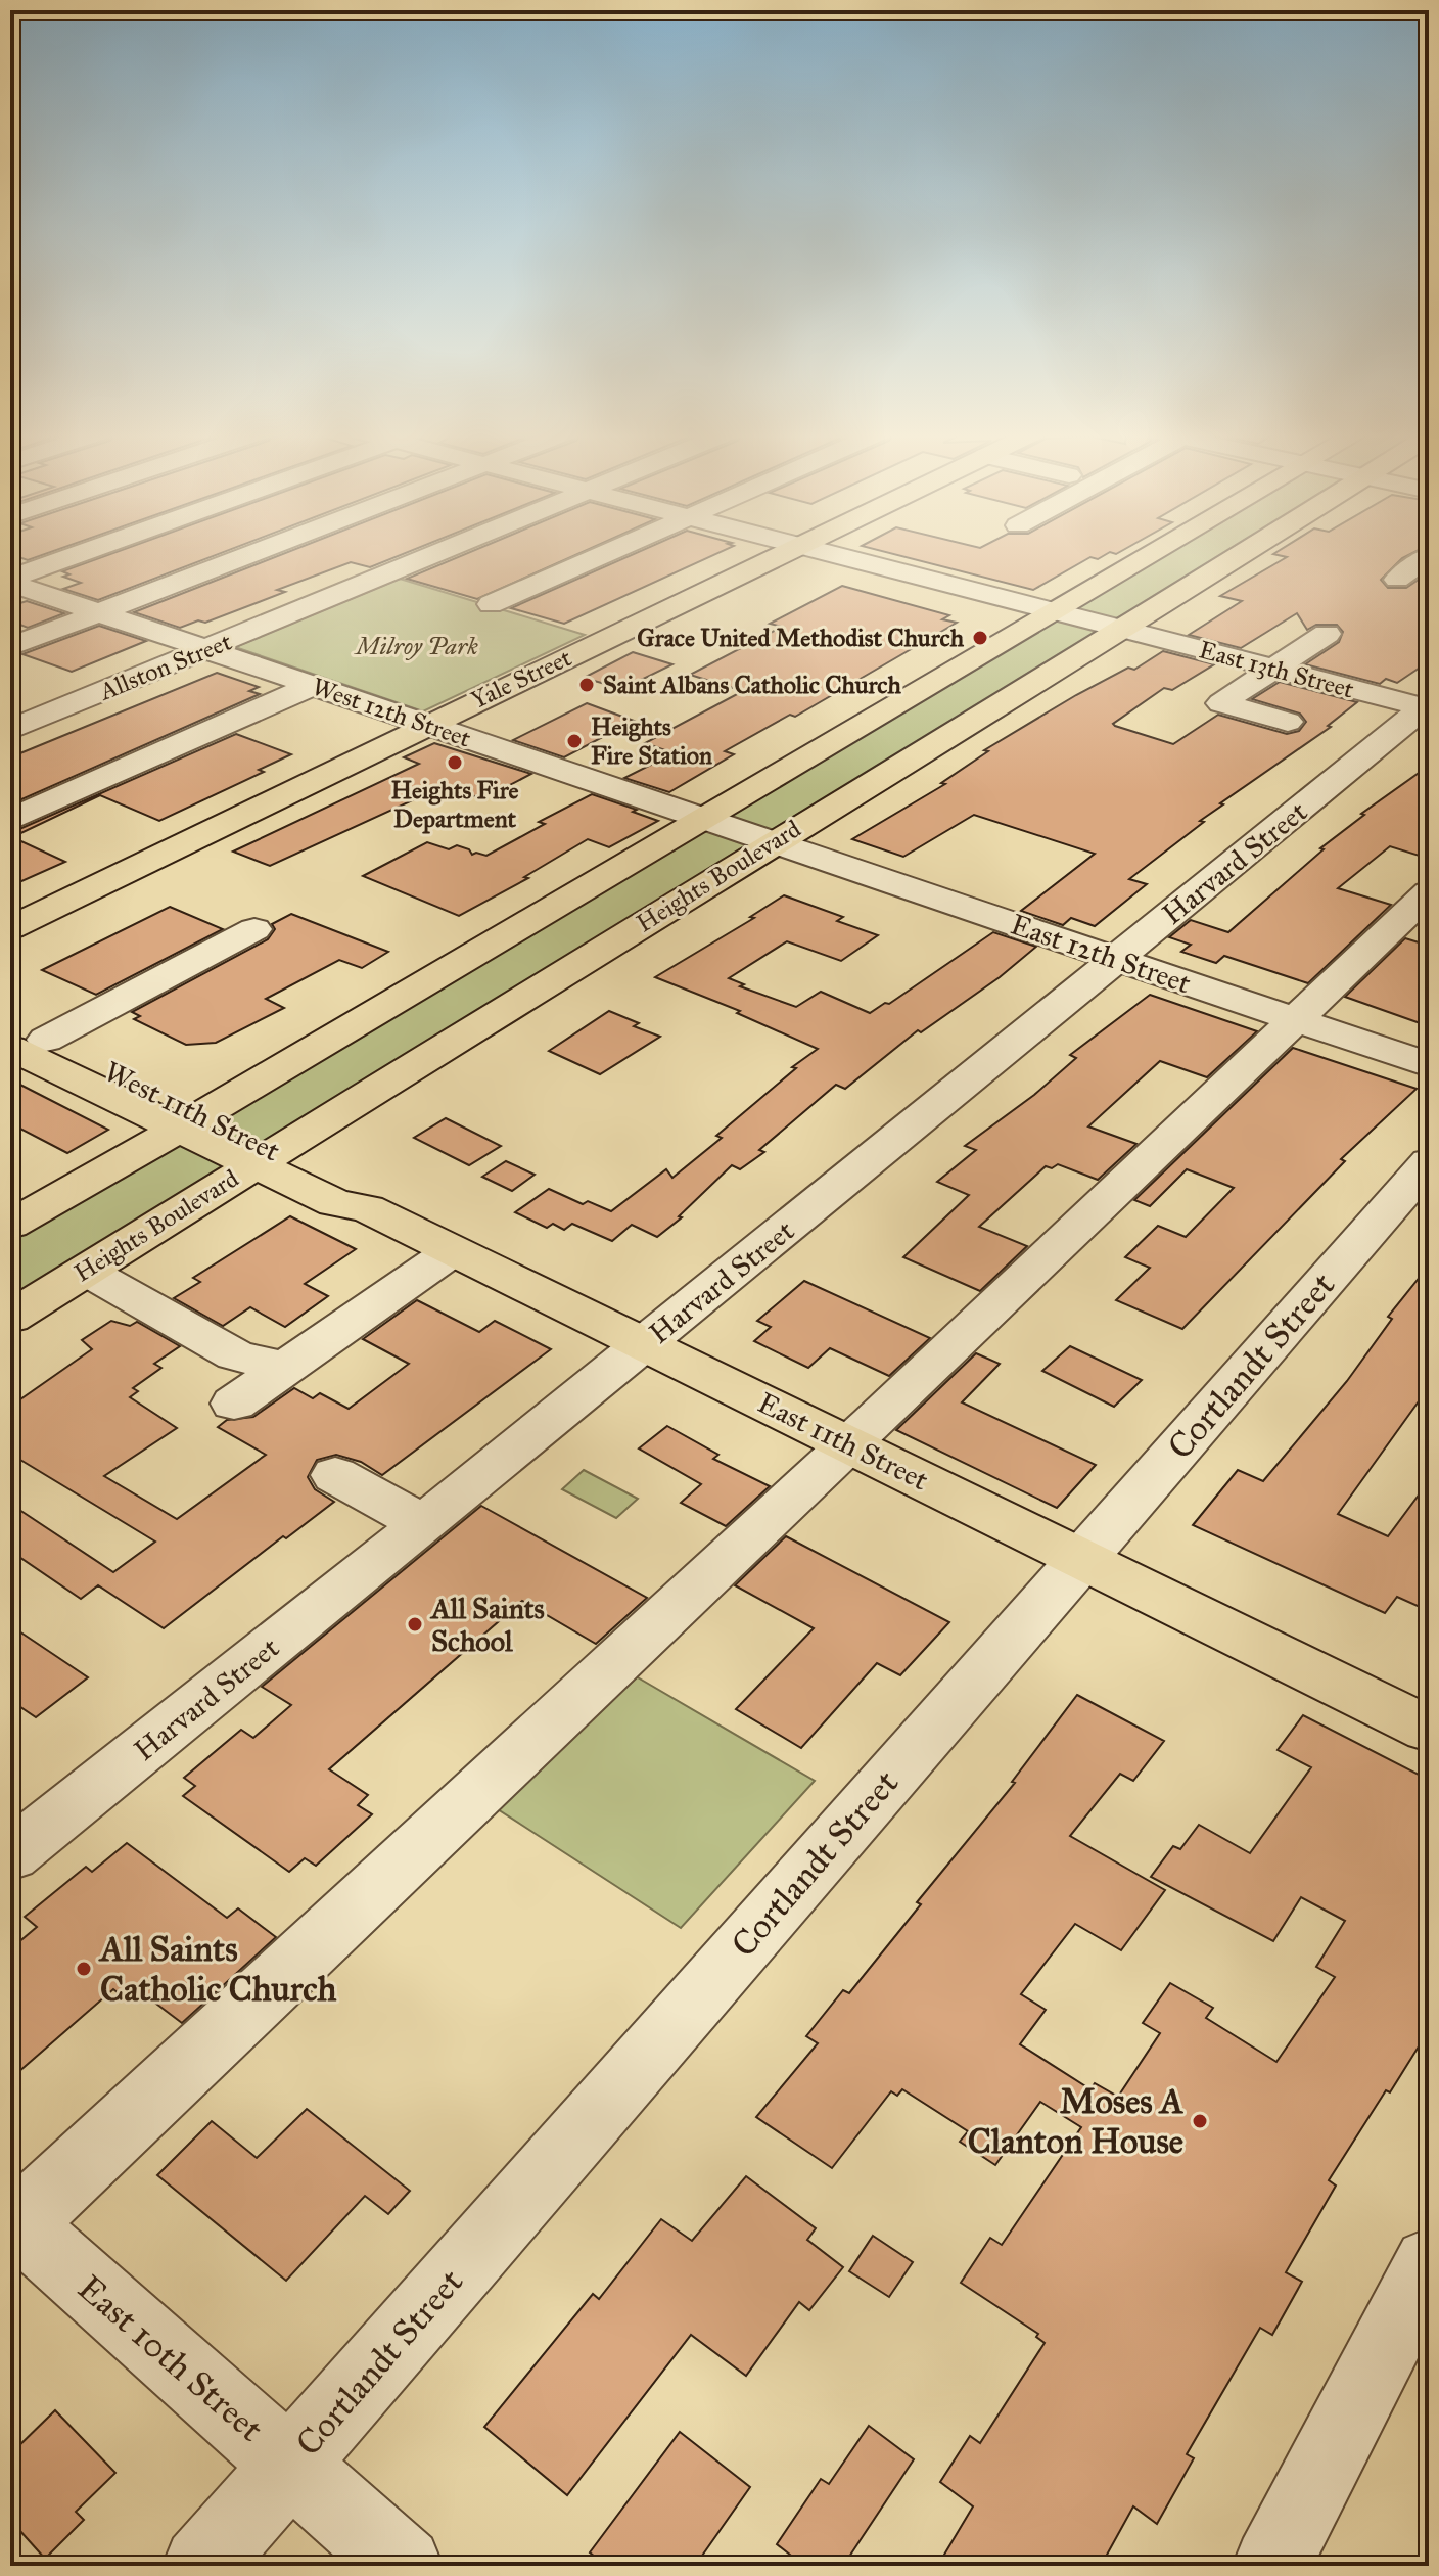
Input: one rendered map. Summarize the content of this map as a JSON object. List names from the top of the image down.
{
  "streets": {
    "main road": [
      "Yale Street",
      "Heights Boulevard",
      "West 11th Street",
      "East 11th Street"
    ],
    "street": [
      "Allston Street",
      "East 13th Street",
      "West 12th Street",
      "Harvard Street",
      "East 12th Street",
      "Cortlandt Street",
      "East 10th Street"
    ]
  },
  "crossings": [
    ["Allston Street", "West 12th Street"],
    ["East 13th Street", "Harvard Street"],
    ["East 13th Street", "Heights Boulevard"],
    ["Yale Street", "West 12th Street"],
    ["West 12th Street", "Heights Boulevard"],
    ["West 12th Street", "East 12th Street"],
    ["Harvard Street", "East 12th Street"],
    ["Harvard Street", "East 11th Street"],
    ["Heights Boulevard", "East 12th Street"],
    ["Heights Boulevard", "West 11th Street"],
    ["Heights Boulevard", "East 11th Street"],
    ["West 11th Street", "East 11th Street"],
    ["Cortlandt Street", "East 11th Street"],
    ["Cortlandt Street", "East 10th Street"]
  ],
  "parks": ["Milroy Park"],
  "places": [
    "Grace United Methodist Church",
    "Saint Albans Catholic Church",
    "Heights Fire Station",
    "Heights Fire Department",
    "All Saints School",
    "All Saints Catholic Church",
    "Moses A Clanton House"
  ]
}
